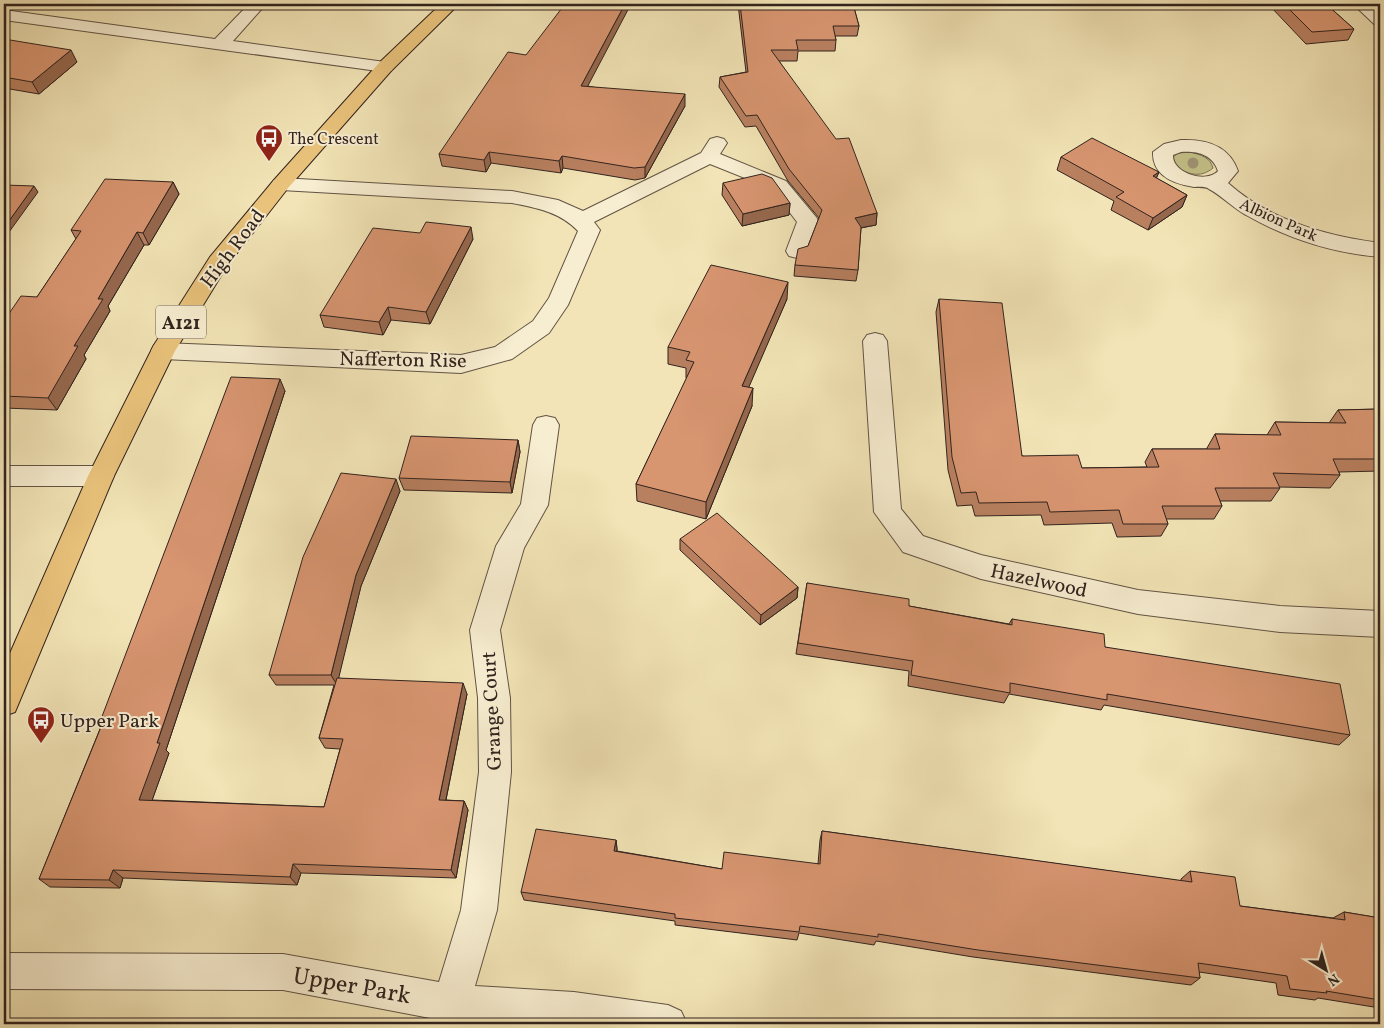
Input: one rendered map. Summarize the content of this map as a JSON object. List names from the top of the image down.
{
  "streets": {
    "main road": ["High Road", "A121"],
    "street": [
      "Albion Park",
      "Nafferton Rise",
      "Hazelwood",
      "Grange Court",
      "Upper Park"
    ]
  },
  "crossings": [
    ["High Road", "Nafferton Rise"],
    ["Grange Court", "Upper Park"]
  ],
  "places": {
    "bus stop": ["The Crescent", "Upper Park"]
  },
  "north": "bottom right"
}
